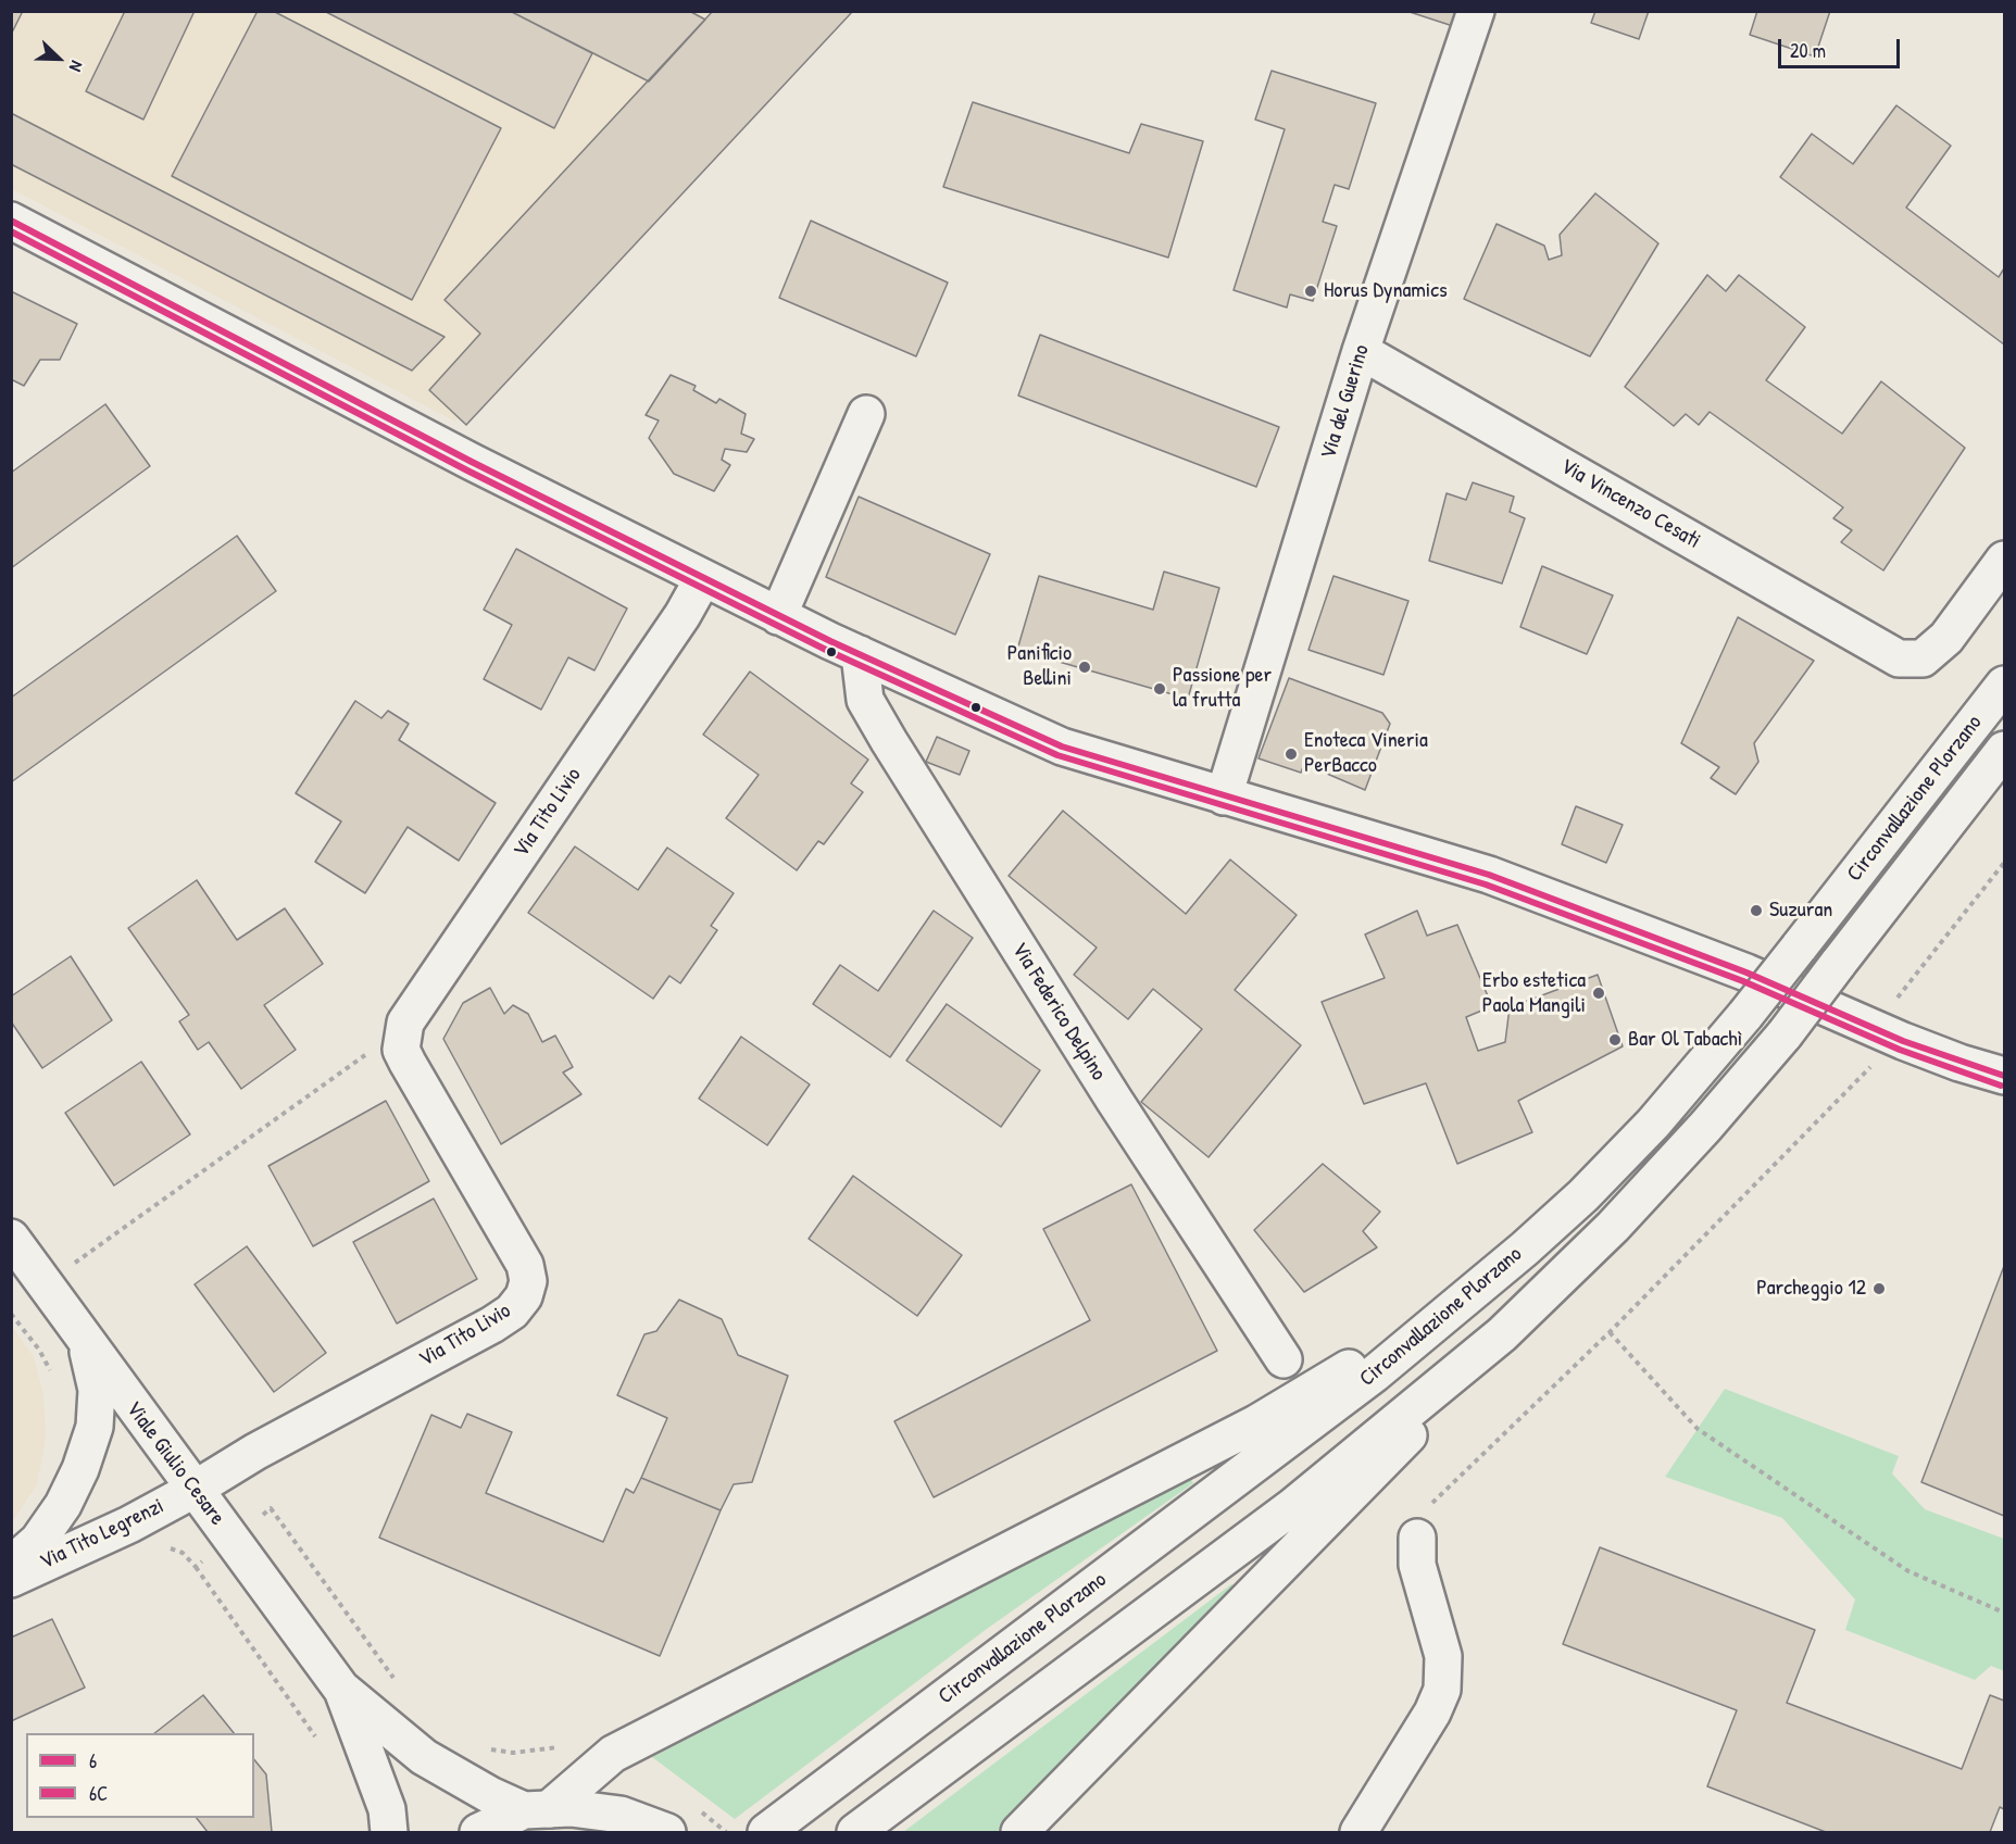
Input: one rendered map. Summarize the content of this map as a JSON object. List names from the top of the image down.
{
  "streets": {
    "main road": [
      "Via del Guerino",
      "Via Vincenzo Cesati",
      "Circonvallazione Plorzano",
      "Via Tito Livio",
      "Via Federico Delpino",
      "Viale Giulio Cesare",
      "Via Tito Legrenzi"
    ]
  },
  "crossings": [
    ["Via del Guerino", "Via Vincenzo Cesati"],
    ["Via Tito Livio", "Viale Giulio Cesare"],
    ["Via Tito Livio", "Via Tito Legrenzi"],
    ["Viale Giulio Cesare", "Via Tito Legrenzi"]
  ],
  "places": [
    "Horus Dynamics",
    "Panificio Bellini",
    "Passione per la frutta",
    "Enoteca Vineria PerBacco",
    "Suzuran",
    "Erbo estetica Paola Mangili",
    "Bar Ol Tabachì",
    "Parcheggio 12"
  ],
  "lines": ["transit line 6", "transit line 6C"],
  "legend": ["6", "6C"],
  "scale_bar": "20 m",
  "north": "bottom right"
}
